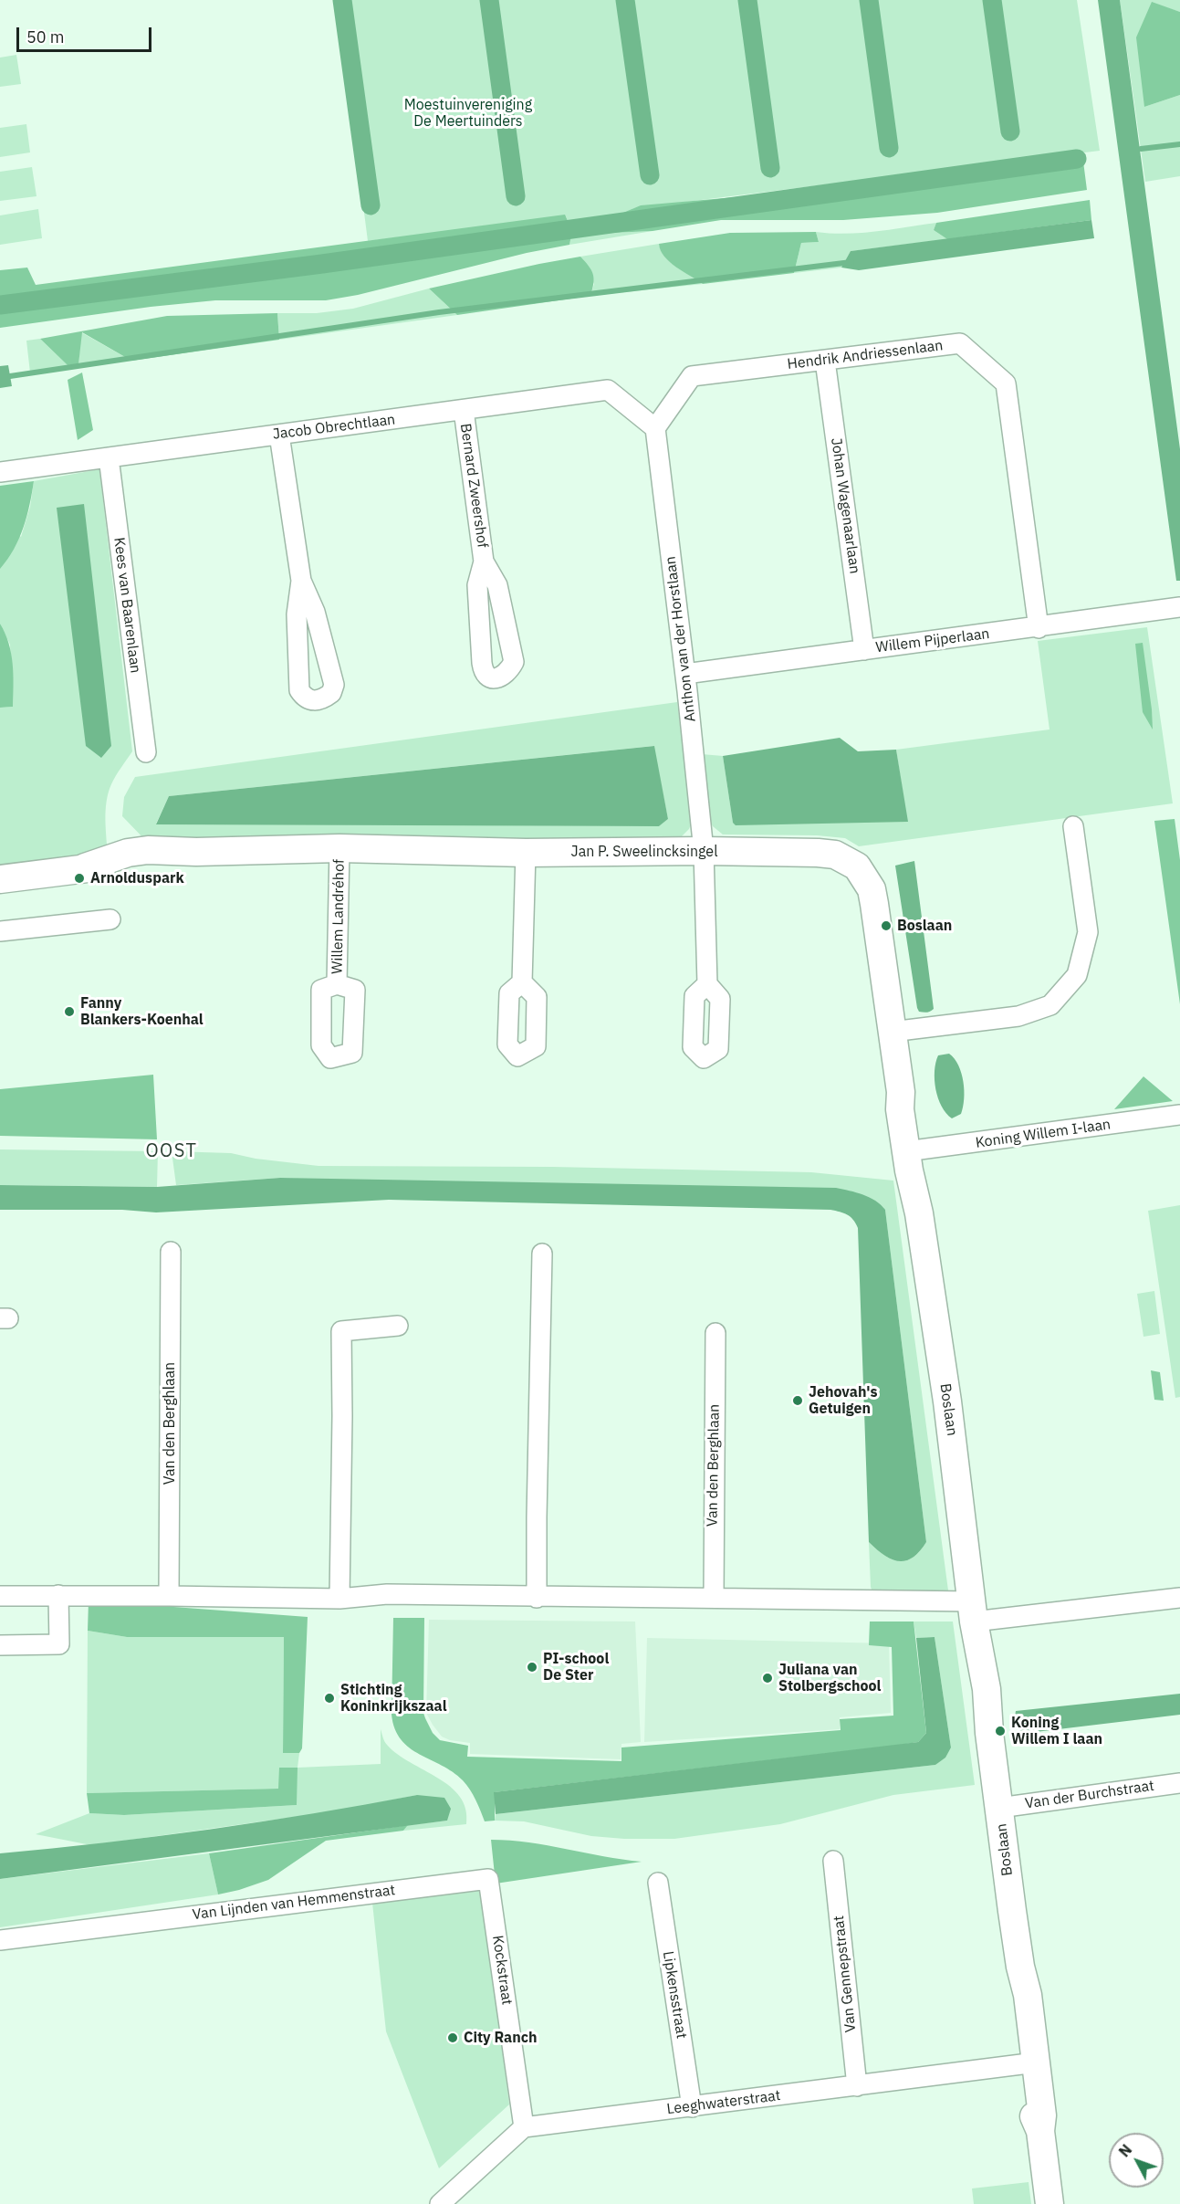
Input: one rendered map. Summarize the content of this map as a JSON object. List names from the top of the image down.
{
  "streets": {
    "street": [
      "Hendrik Andriessenlaan",
      "Jacob Obrechtlaan",
      "Bernard Zweershof",
      "Johan Wagenaarlaan",
      "Kees van Baarenlaan",
      "Anthon van der Horstlaan",
      "Willem Pijperlaan",
      "Jan P. Sweelincksingel",
      "Willem Landréhof",
      "Koning Willem I-laan",
      "Boslaan",
      "Van den Berghlaan",
      "Van der Burchstraat",
      "Van Lijnden van Hemmenstraat",
      "Kockstraat",
      "Van Gennepstraat",
      "Lipkensstraat",
      "Leeghwaterstraat"
    ]
  },
  "crossings": [
    ["Hendrik Andriessenlaan", "Jacob Obrechtlaan"],
    ["Hendrik Andriessenlaan", "Johan Wagenaarlaan"],
    ["Hendrik Andriessenlaan", "Anthon van der Horstlaan"],
    ["Hendrik Andriessenlaan", "Willem Pijperlaan"],
    ["Jacob Obrechtlaan", "Bernard Zweershof"],
    ["Jacob Obrechtlaan", "Kees van Baarenlaan"],
    ["Jacob Obrechtlaan", "Anthon van der Horstlaan"],
    ["Johan Wagenaarlaan", "Willem Pijperlaan"],
    ["Anthon van der Horstlaan", "Willem Pijperlaan"],
    ["Anthon van der Horstlaan", "Jan P. Sweelincksingel"],
    ["Jan P. Sweelincksingel", "Willem Landréhof"],
    ["Jan P. Sweelincksingel", "Koning Willem I-laan"],
    ["Jan P. Sweelincksingel", "Boslaan"],
    ["Koning Willem I-laan", "Boslaan"],
    ["Boslaan", "Van der Burchstraat"],
    ["Boslaan", "Leeghwaterstraat"],
    ["Van Lijnden van Hemmenstraat", "Kockstraat"],
    ["Kockstraat", "Leeghwaterstraat"],
    ["Van Gennepstraat", "Leeghwaterstraat"],
    ["Lipkensstraat", "Leeghwaterstraat"]
  ],
  "districts": ["OOST"],
  "parks": ["Moestuinvereniging De Meertuinders"],
  "places": [
    "Arnolduspark",
    "Boslaan",
    "Fanny Blankers-Koenhal",
    "Jehovah's Getuigen",
    "PI-school De Ster",
    "Juliana van Stolbergschool",
    "Stichting Koninkrijkszaal",
    "Koning Willem I laan",
    "City Ranch"
  ],
  "scale_bar": "50 m",
  "north": "top left"
}
